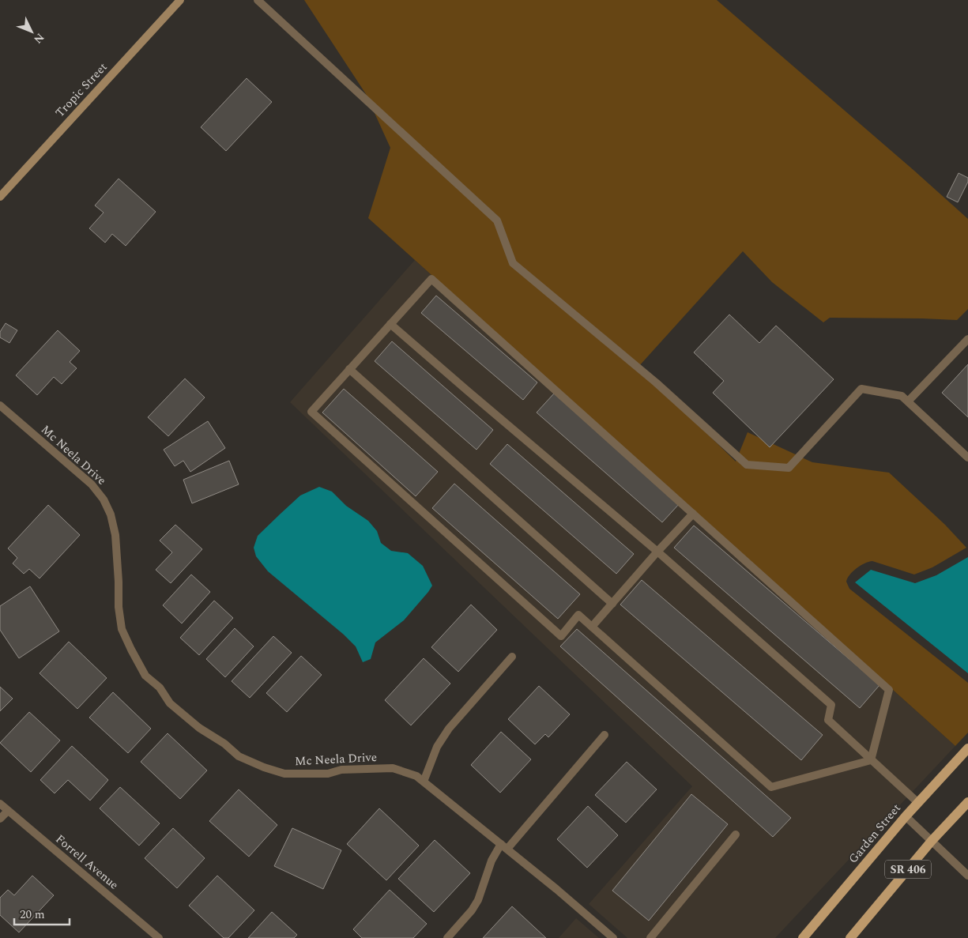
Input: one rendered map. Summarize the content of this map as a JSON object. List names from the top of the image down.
{
  "streets": {
    "main road": ["Garden Street", "SR 406"],
    "street": ["Tropic Street", "Mc Neela Drive", "Forrell Avenue"]
  },
  "scale_bar": "20 m",
  "north": "bottom right"
}
